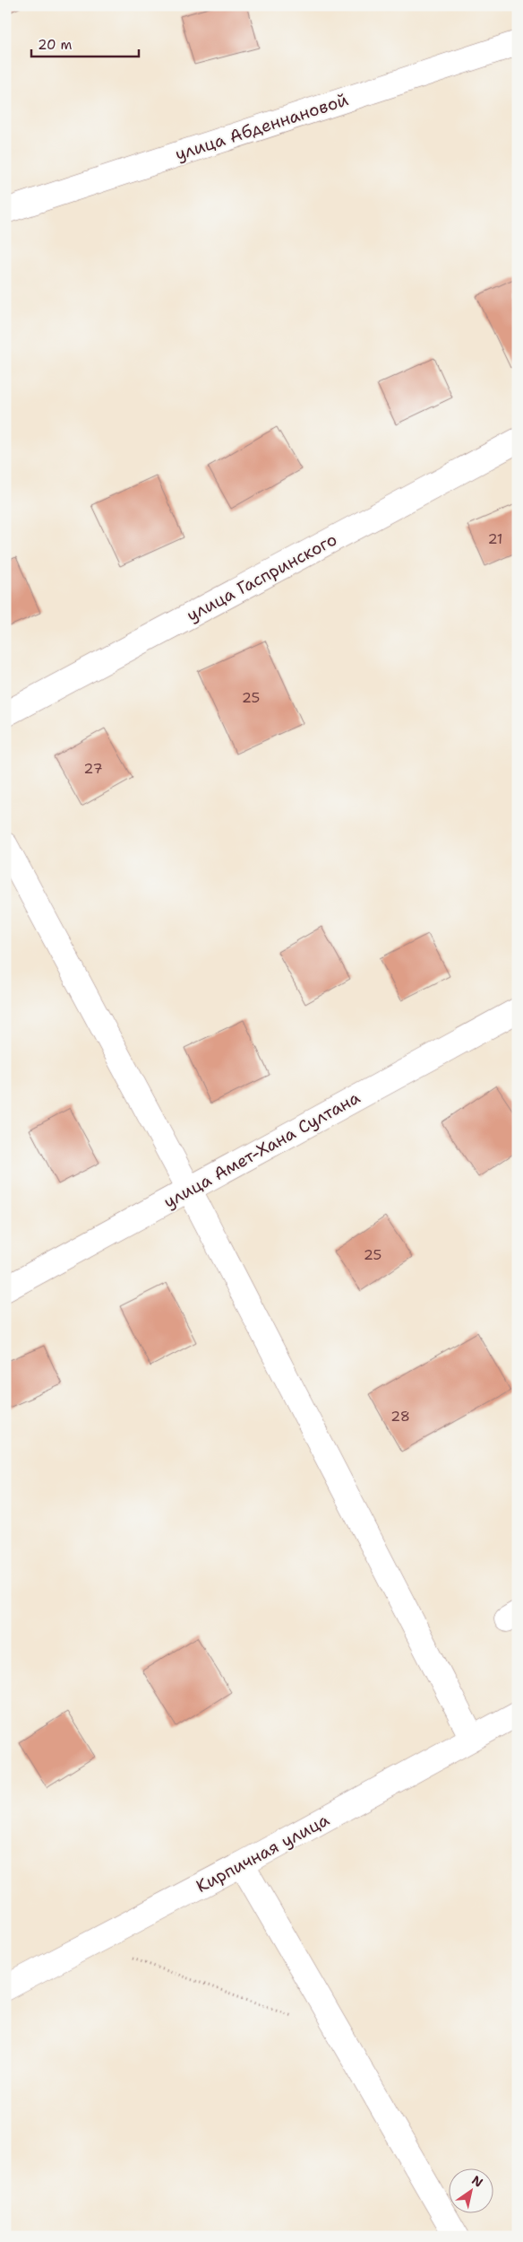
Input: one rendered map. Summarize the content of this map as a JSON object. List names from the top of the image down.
{
  "streets": {
    "street": [
      "улица Абденнановой",
      "улица Гаспринского",
      "улица Амет-Хана Султана",
      "Кирпичная улица"
    ]
  },
  "house_numbers": [
    "21",
    "25",
    "27",
    "25",
    "28"
  ],
  "scale_bar": "20 m",
  "north": "top right"
}
